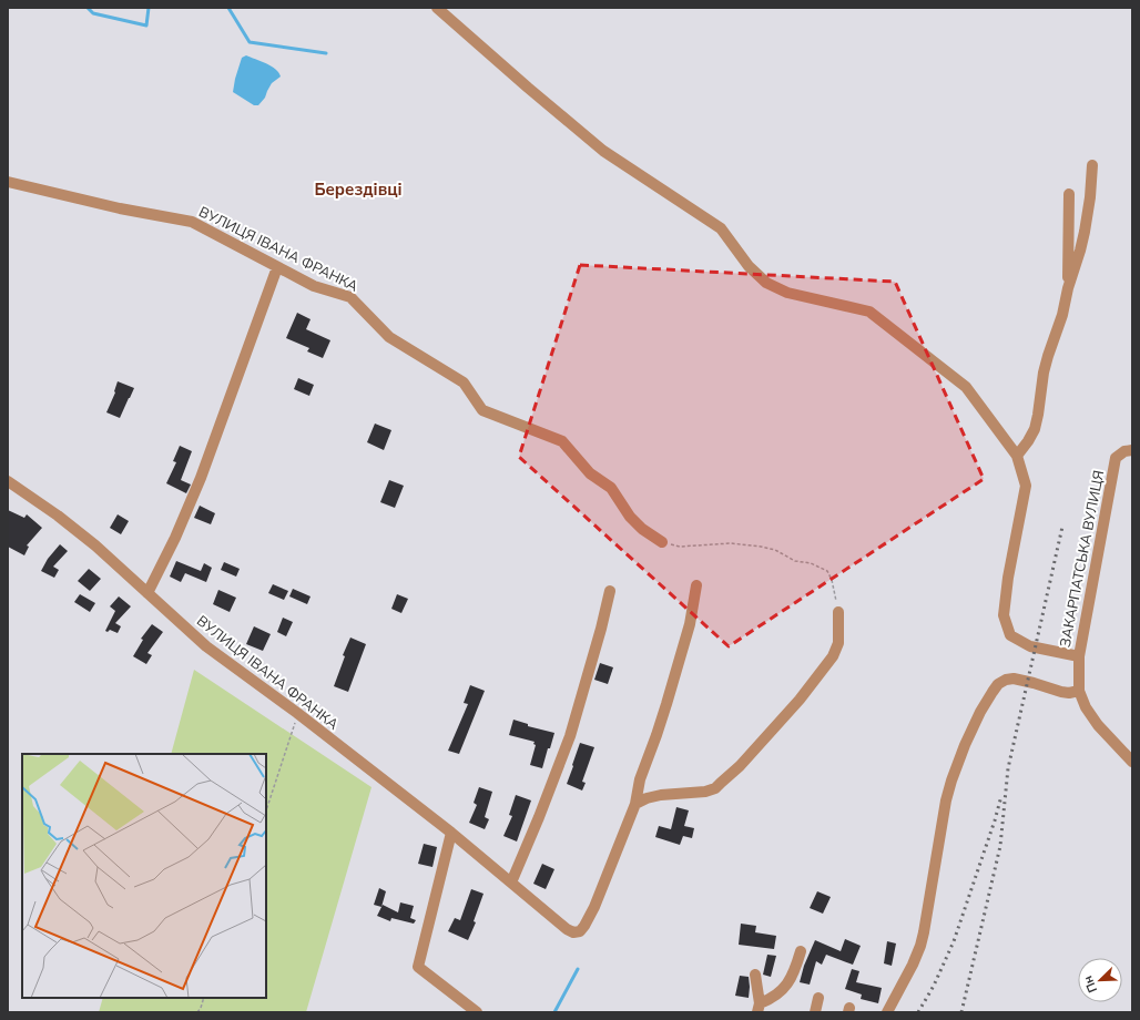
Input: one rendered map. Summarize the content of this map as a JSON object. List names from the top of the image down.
{
  "streets": {
    "street": ["ВУЛИЦЯ ІВАНА ФРАНКА", "ЗАКАРПАТСЬКА ВУЛИЦЯ"]
  },
  "districts": ["Берездівці"],
  "north": "bottom left"
}
